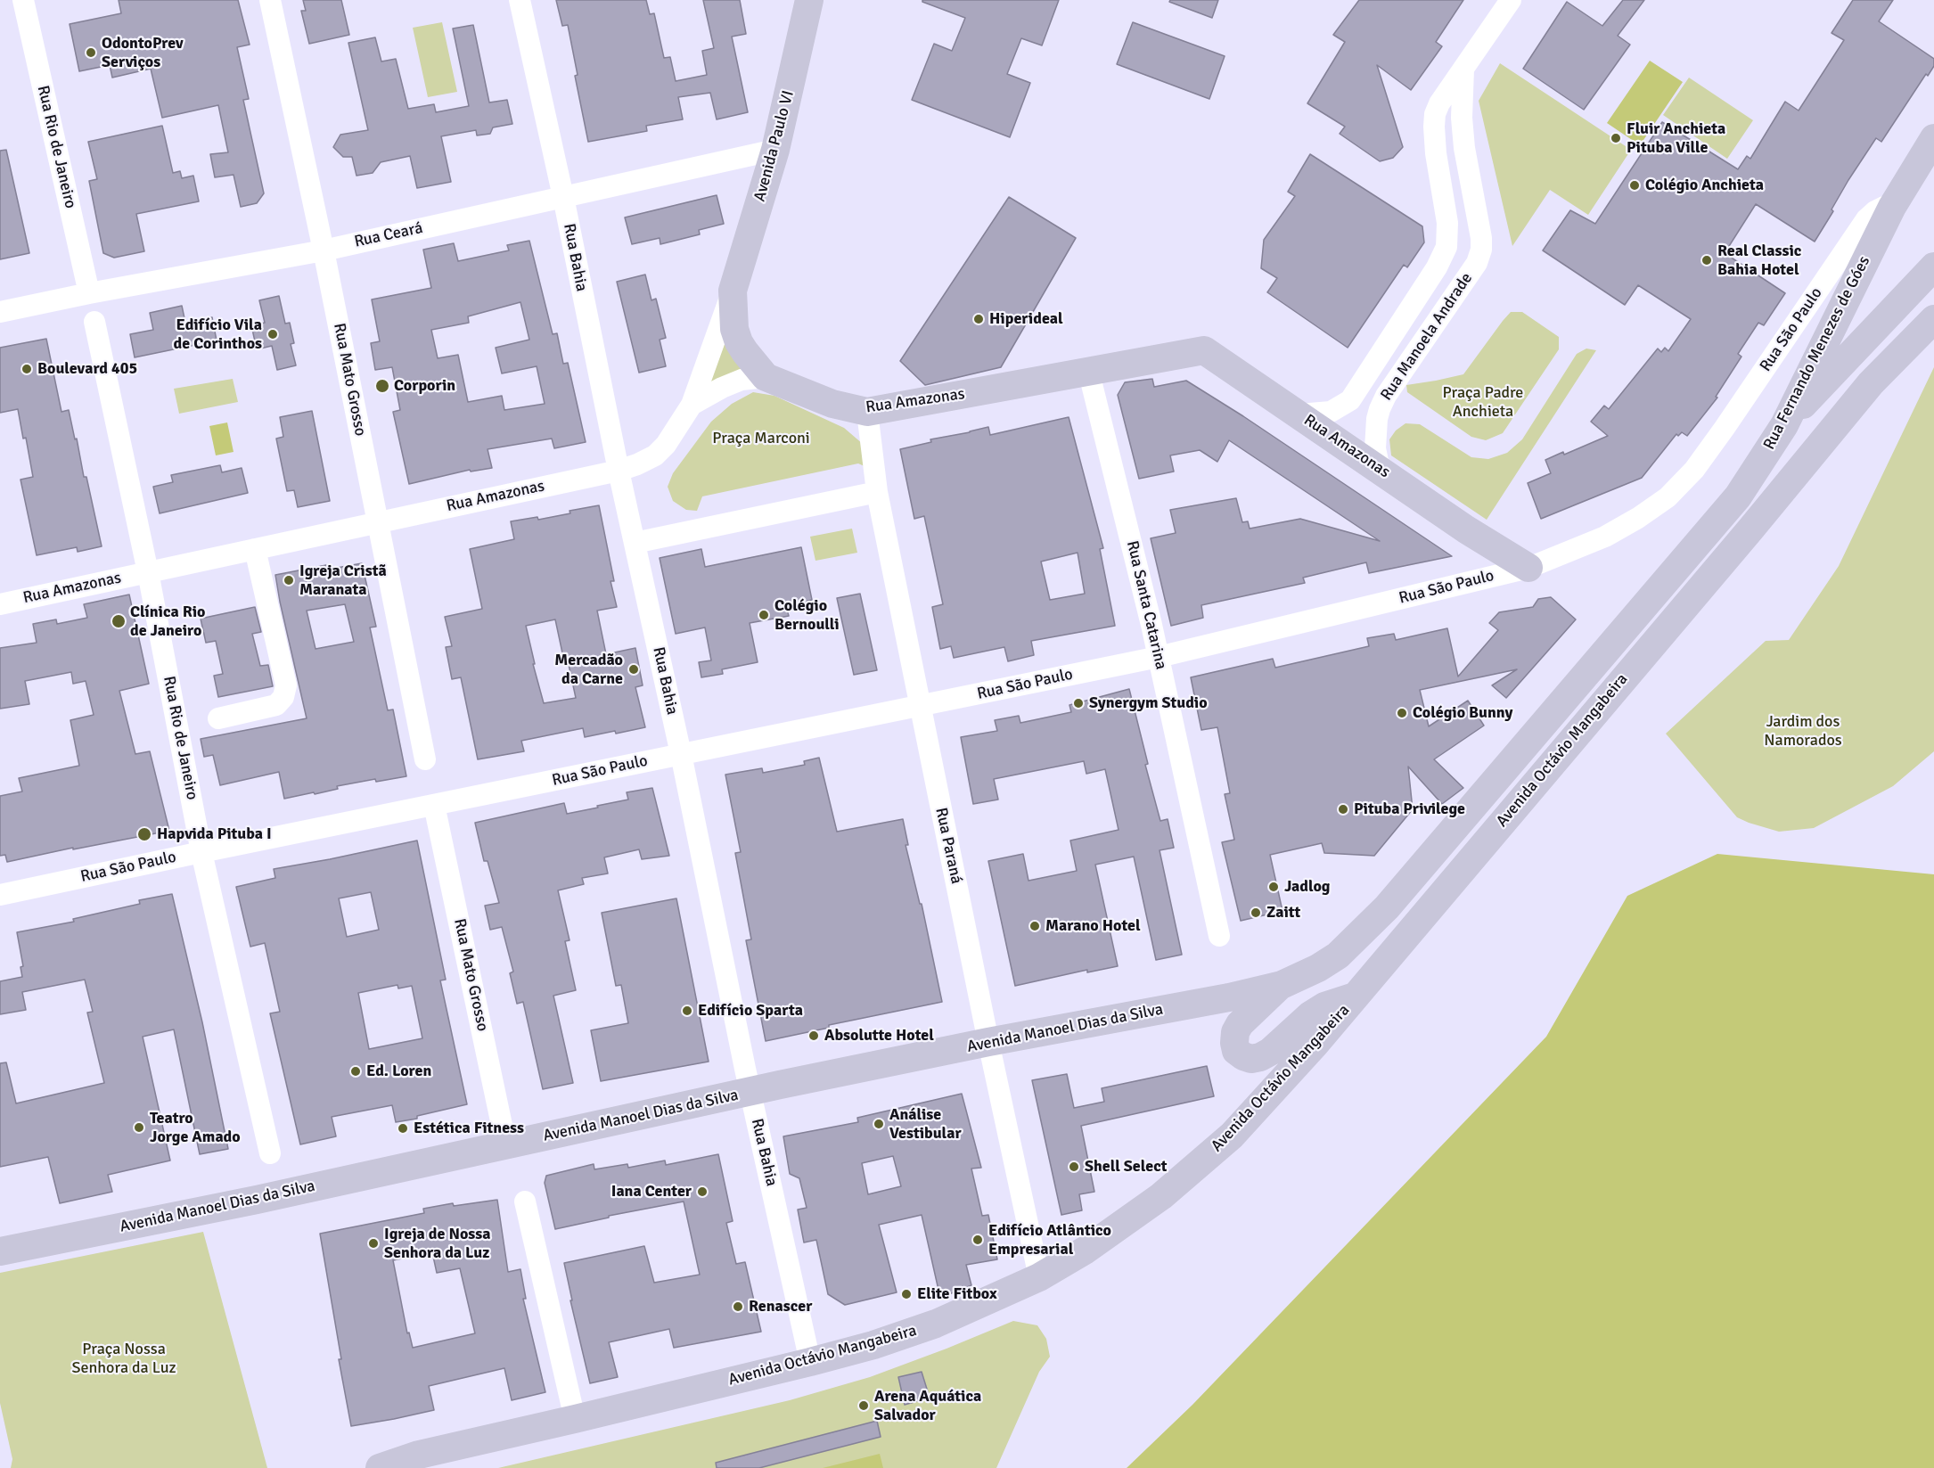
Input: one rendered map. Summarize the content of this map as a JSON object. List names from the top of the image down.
{
  "streets": {
    "main road": [
      "Avenida Paulo VI",
      "Rua Fernando Menezes de Góes",
      "Rua Amazonas",
      "Avenida Octávio Mangabeira",
      "Avenida Manoel Dias da Silva"
    ],
    "street": [
      "Rua Rio de Janeiro",
      "Rua Ceará",
      "Rua Bahia",
      "Rua São Paulo",
      "Rua Manoela Andrade",
      "Rua Mato Grosso",
      "Rua Santa Catarina",
      "Rua Paraná"
    ]
  },
  "crossings": [
    ["Avenida Paulo VI", "Rua Ceará"],
    ["Avenida Paulo VI", "Rua Amazonas"],
    ["Rua Rio de Janeiro", "Rua Ceará"],
    ["Rua Rio de Janeiro", "Rua São Paulo"],
    ["Rua Rio de Janeiro", "Rua Amazonas"],
    ["Rua Ceará", "Rua Bahia"],
    ["Rua Ceará", "Rua Mato Grosso"],
    ["Rua Bahia", "Rua São Paulo"],
    ["Rua Bahia", "Rua Amazonas"],
    ["Rua Bahia", "Avenida Octávio Mangabeira"],
    ["Rua Bahia", "Avenida Manoel Dias da Silva"],
    ["Rua São Paulo", "Rua Fernando Menezes de Góes"],
    ["Rua São Paulo", "Rua Mato Grosso"],
    ["Rua São Paulo", "Rua Amazonas"],
    ["Rua São Paulo", "Rua Santa Catarina"],
    ["Rua São Paulo", "Rua Paraná"],
    ["Rua Manoela Andrade", "Rua Amazonas"],
    ["Rua Fernando Menezes de Góes", "Avenida Octávio Mangabeira"],
    ["Rua Mato Grosso", "Rua Amazonas"],
    ["Rua Mato Grosso", "Avenida Manoel Dias da Silva"],
    ["Rua Amazonas", "Rua Santa Catarina"],
    ["Rua Amazonas", "Rua Paraná"],
    ["Avenida Octávio Mangabeira", "Rua Paraná"],
    ["Avenida Octávio Mangabeira", "Avenida Manoel Dias da Silva"],
    ["Rua Paraná", "Avenida Manoel Dias da Silva"]
  ],
  "parks": [
    "Praça Padre Anchieta",
    "Praça Marconi",
    "Jardim dos Namorados",
    "Praça Nossa Senhora da Luz"
  ],
  "places": [
    "OdontoPrev Serviços",
    "Fluir Anchieta Pituba Ville",
    "Colégio Anchieta",
    "Real Classic Bahia Hotel",
    "Hiperideal",
    "Edifício Vila de Corinthos",
    "Boulevard 405",
    "Corporin",
    "Igreja Cristã Maranata",
    "Colégio Bernoulli",
    "Clínica Rio de Janeiro",
    "Mercadão da Carne",
    "Synergym Studio",
    "Colégio Bunny",
    "Pituba Privilege",
    "Hapvida Pituba I",
    "Jadlog",
    "Zaitt",
    "Marano Hotel",
    "Edifício Sparta",
    "Absolutte Hotel",
    "Ed. Loren",
    "Análise Vestibular",
    "Teatro Jorge Amado",
    "Estética Fitness",
    "Shell Select",
    "Iana Center",
    "Edifício Atlântico Empresarial",
    "Igreja de Nossa Senhora da Luz",
    "Elite Fitbox",
    "Renascer",
    "Arena Aquática Salvador"
  ]
}
